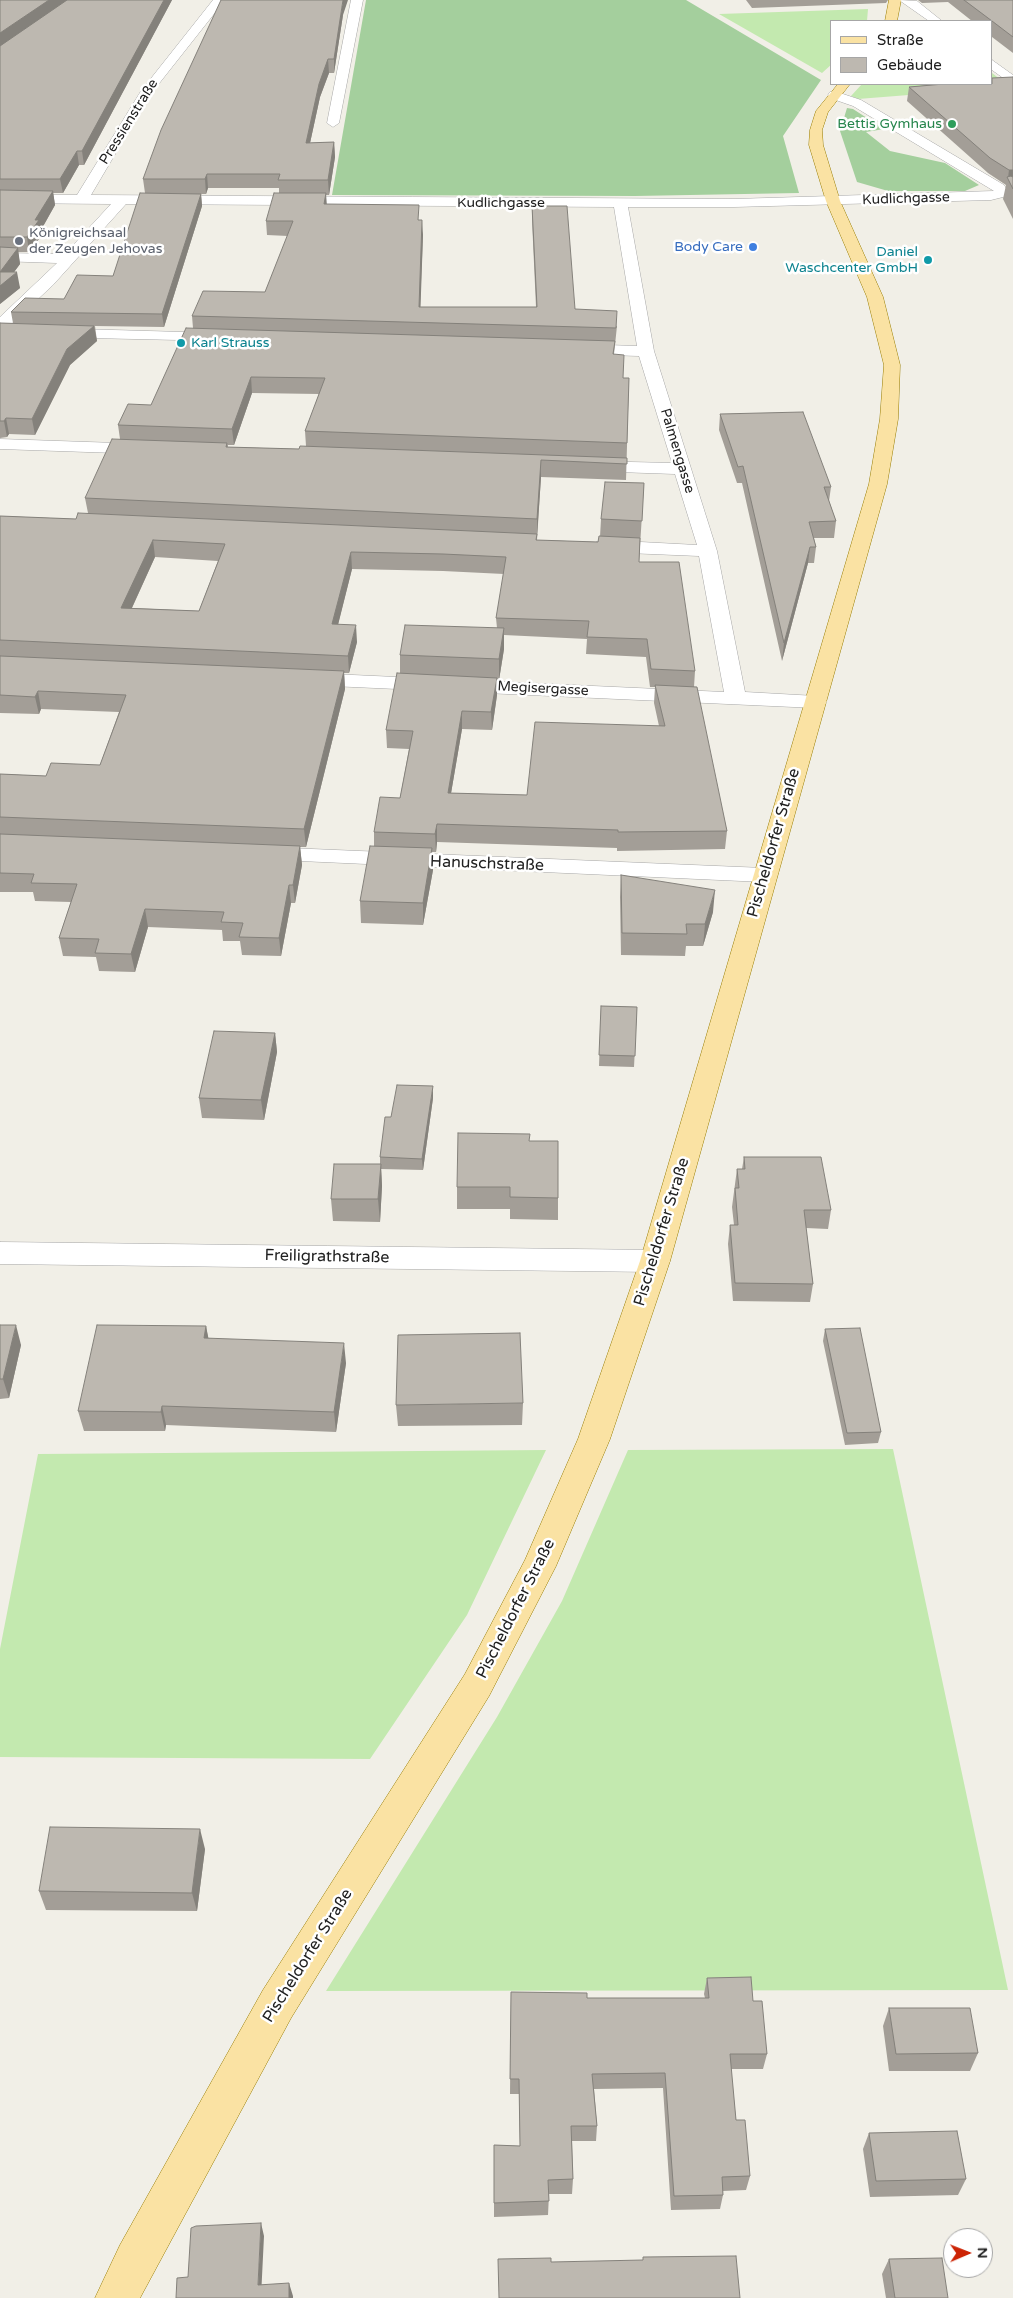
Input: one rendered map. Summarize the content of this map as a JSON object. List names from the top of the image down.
{
  "streets": {
    "main road": ["Pischeldorfer Straße"],
    "street": [
      "Pressienstraße",
      "Kudlichgasse",
      "Palmengasse",
      "Megisergasse",
      "Hanuschstraße",
      "Freiligrathstraße"
    ]
  },
  "crossings": [
    ["Pressienstraße", "Kudlichgasse"],
    ["Kudlichgasse", "Palmengasse"],
    ["Kudlichgasse", "Pischeldorfer Straße"],
    ["Palmengasse", "Megisergasse"],
    ["Megisergasse", "Pischeldorfer Straße"],
    ["Pischeldorfer Straße", "Hanuschstraße"],
    ["Pischeldorfer Straße", "Freiligrathstraße"]
  ],
  "places": [
    "Bettis Gymhaus",
    "Königreichsaal der Zeugen Jehovas",
    "Body Care",
    "Daniel Waschcenter GmbH",
    "Karl Strauss"
  ],
  "legend": ["Straße", "Gebäude"],
  "north": "right"
}
